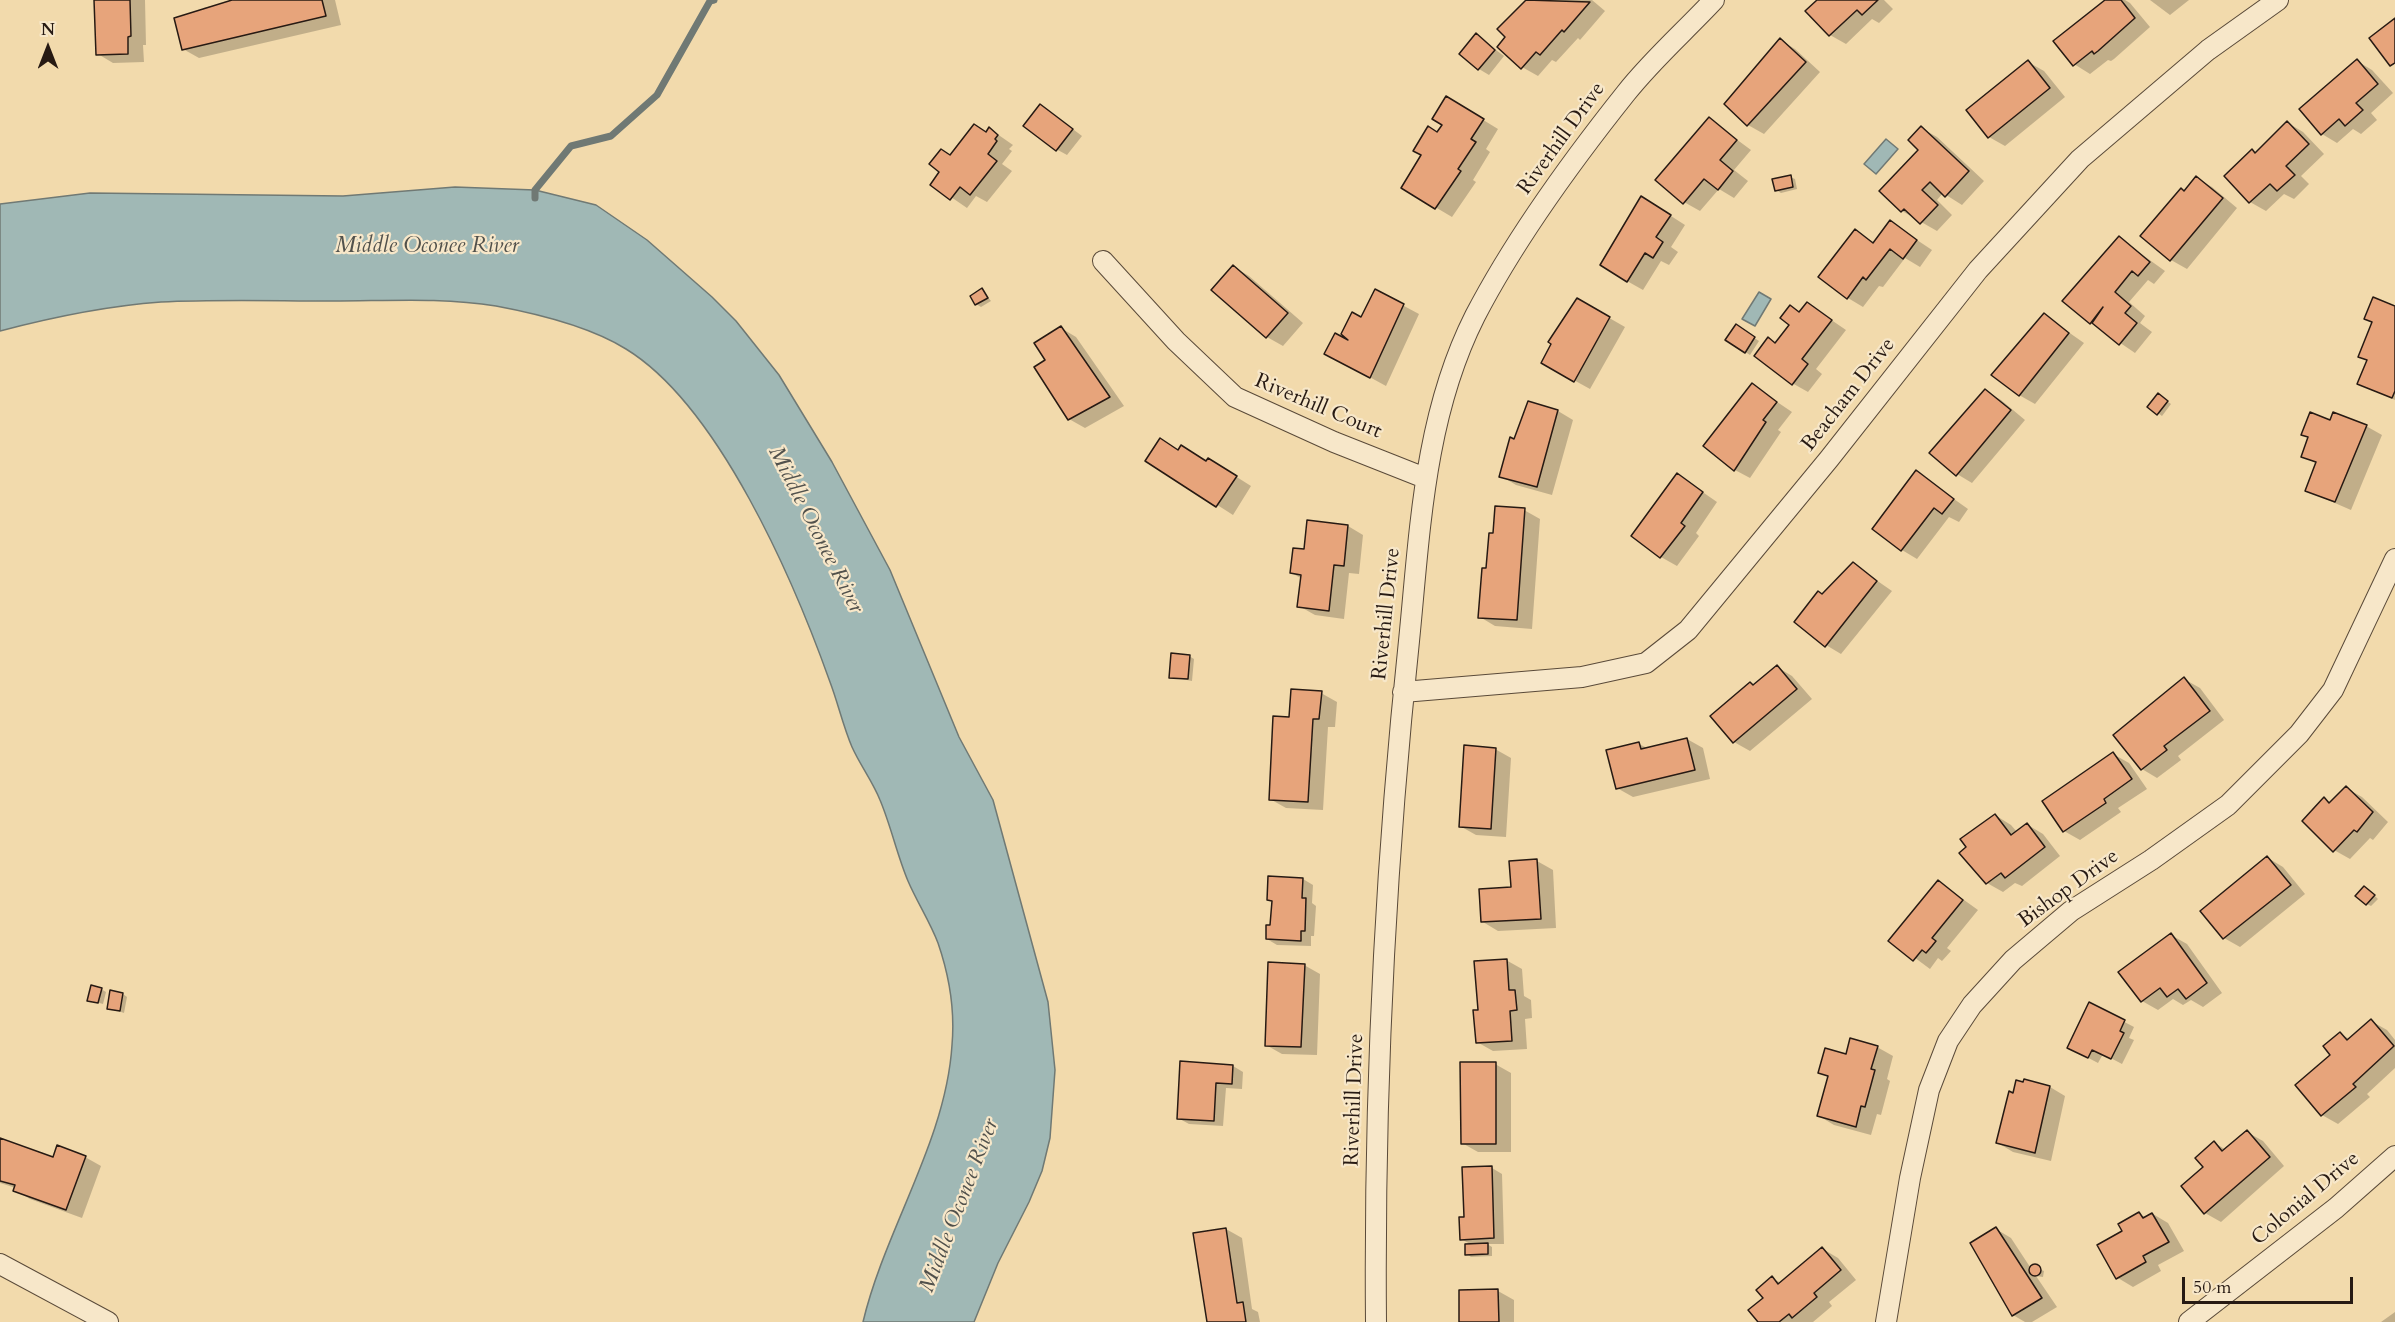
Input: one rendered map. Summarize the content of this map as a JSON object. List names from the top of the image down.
{
  "streets": {
    "street": [
      "Riverhill Drive",
      "Beacham Drive",
      "Riverhill Court",
      "Bishop Drive",
      "Colonial Drive"
    ]
  },
  "crossings": [
    ["Riverhill Drive", "Beacham Drive"],
    ["Riverhill Drive", "Riverhill Court"]
  ],
  "water": ["Middle Oconee River"],
  "scale_bar": "50 m",
  "north": "top"
}
